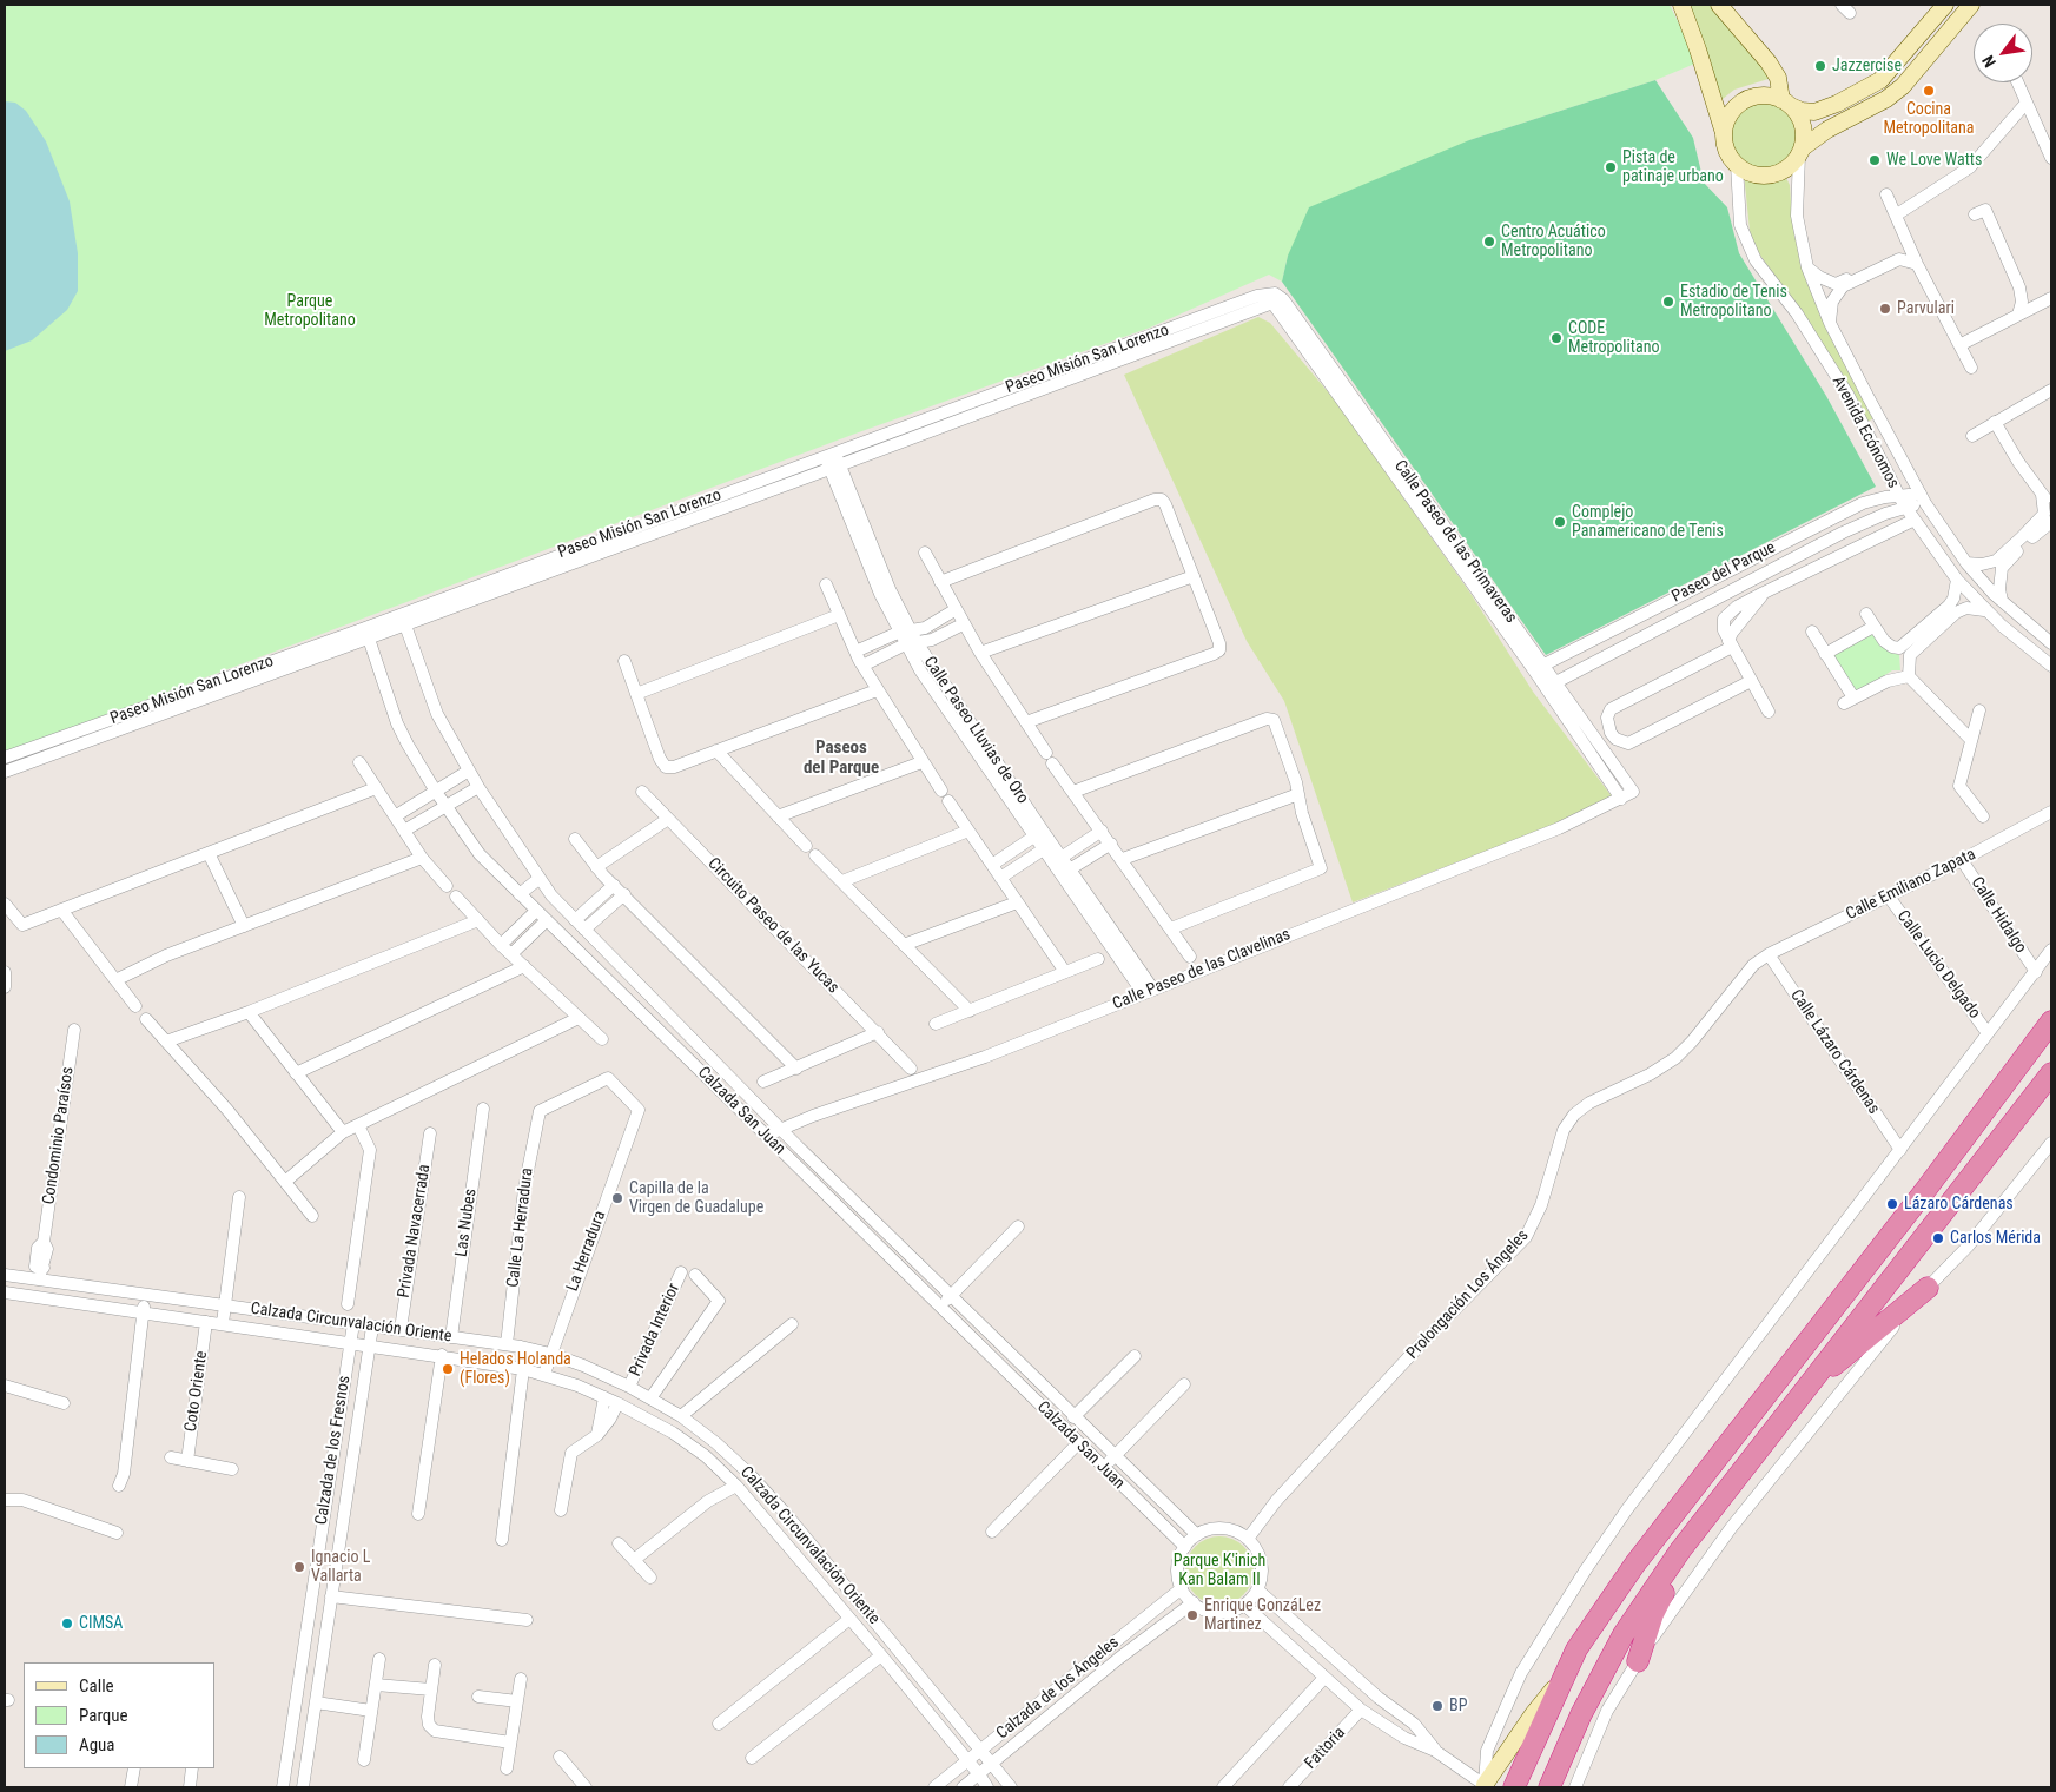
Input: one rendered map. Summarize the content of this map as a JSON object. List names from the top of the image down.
{
  "streets": {
    "street": [
      "Paseo Misión San Lorenzo",
      "Avenida Ecónomos",
      "Calle Paseo de las Primaveras",
      "Paseo del Parque",
      "Calle Paseo Lluvias de Oro",
      "Calle Emiliano Zapata",
      "Calle Hidalgo",
      "Circuito Paseo de las Yucas",
      "Calle Lucio Delgado",
      "Calle Paseo de las Clavelinas",
      "Calle Lázaro Cárdenas",
      "Calzada San Juan",
      "Condominio Paraísos",
      "Las Nubes",
      "Calle La Herradura",
      "Privada Navacerrada",
      "La Herradura",
      "Prolongación Los Ángeles",
      "Calzada Circunvalación Oriente",
      "Privada Interior",
      "Coto Oriente",
      "Calzada de los Fresnos",
      "Calzada de los Ángeles",
      "Fattoria"
    ]
  },
  "crossings": [
    ["Paseo Misión San Lorenzo", "Calle Paseo de las Primaveras"],
    ["Paseo Misión San Lorenzo", "Calle Paseo Lluvias de Oro"],
    ["Paseo Misión San Lorenzo", "Calzada San Juan"],
    ["Avenida Ecónomos", "Paseo del Parque"],
    ["Calle Paseo de las Primaveras", "Paseo del Parque"],
    ["Calle Paseo de las Primaveras", "Calle Paseo de las Clavelinas"],
    ["Calle Paseo Lluvias de Oro", "Calle Paseo de las Clavelinas"],
    ["Calle Emiliano Zapata", "Calle Hidalgo"],
    ["Calle Emiliano Zapata", "Calle Lucio Delgado"],
    ["Calle Emiliano Zapata", "Calle Lázaro Cárdenas"],
    ["Calle Emiliano Zapata", "Prolongación Los Ángeles"],
    ["Calle Paseo de las Clavelinas", "Calzada San Juan"],
    ["Calle Lázaro Cárdenas", "Prolongación Los Ángeles"],
    ["Calzada San Juan", "Prolongación Los Ángeles"],
    ["Calzada San Juan", "Calzada de los Ángeles"],
    ["Condominio Paraísos", "Calzada Circunvalación Oriente"],
    ["Las Nubes", "Calzada Circunvalación Oriente"],
    ["Calle La Herradura", "La Herradura"],
    ["Calle La Herradura", "Calzada Circunvalación Oriente"],
    ["Privada Navacerrada", "Calzada Circunvalación Oriente"],
    ["La Herradura", "Calzada Circunvalación Oriente"],
    ["Prolongación Los Ángeles", "Calzada de los Ángeles"],
    ["Calzada Circunvalación Oriente", "Privada Interior"],
    ["Calzada Circunvalación Oriente", "Coto Oriente"],
    ["Calzada Circunvalación Oriente", "Calzada de los Fresnos"],
    ["Calzada Circunvalación Oriente", "Calzada de los Ángeles"]
  ],
  "districts": ["Paseos del Parque"],
  "parks": ["Parque Metropolitano", "Parque K'inich Kan Balam II"],
  "places": [
    "Jazzercise",
    "Cocina Metropolitana",
    "We Love Watts",
    "Pista de patinaje urbano",
    "Centro Acuático Metropolitano",
    "Estadio de Tenis Metropolitano",
    "Parvulari",
    "CODE Metropolitano",
    "Complejo Panamericano de Tenis",
    "Capilla de la Virgen de Guadalupe",
    "Lázaro Cárdenas",
    "Carlos Mérida",
    "Helados Holanda (Flores)",
    "Ignacio L Vallarta",
    "Enrique GonzáLez Martinez",
    "CIMSA",
    "BP"
  ],
  "legend": ["Calle", "Parque", "Agua"],
  "north": "bottom left"
}
